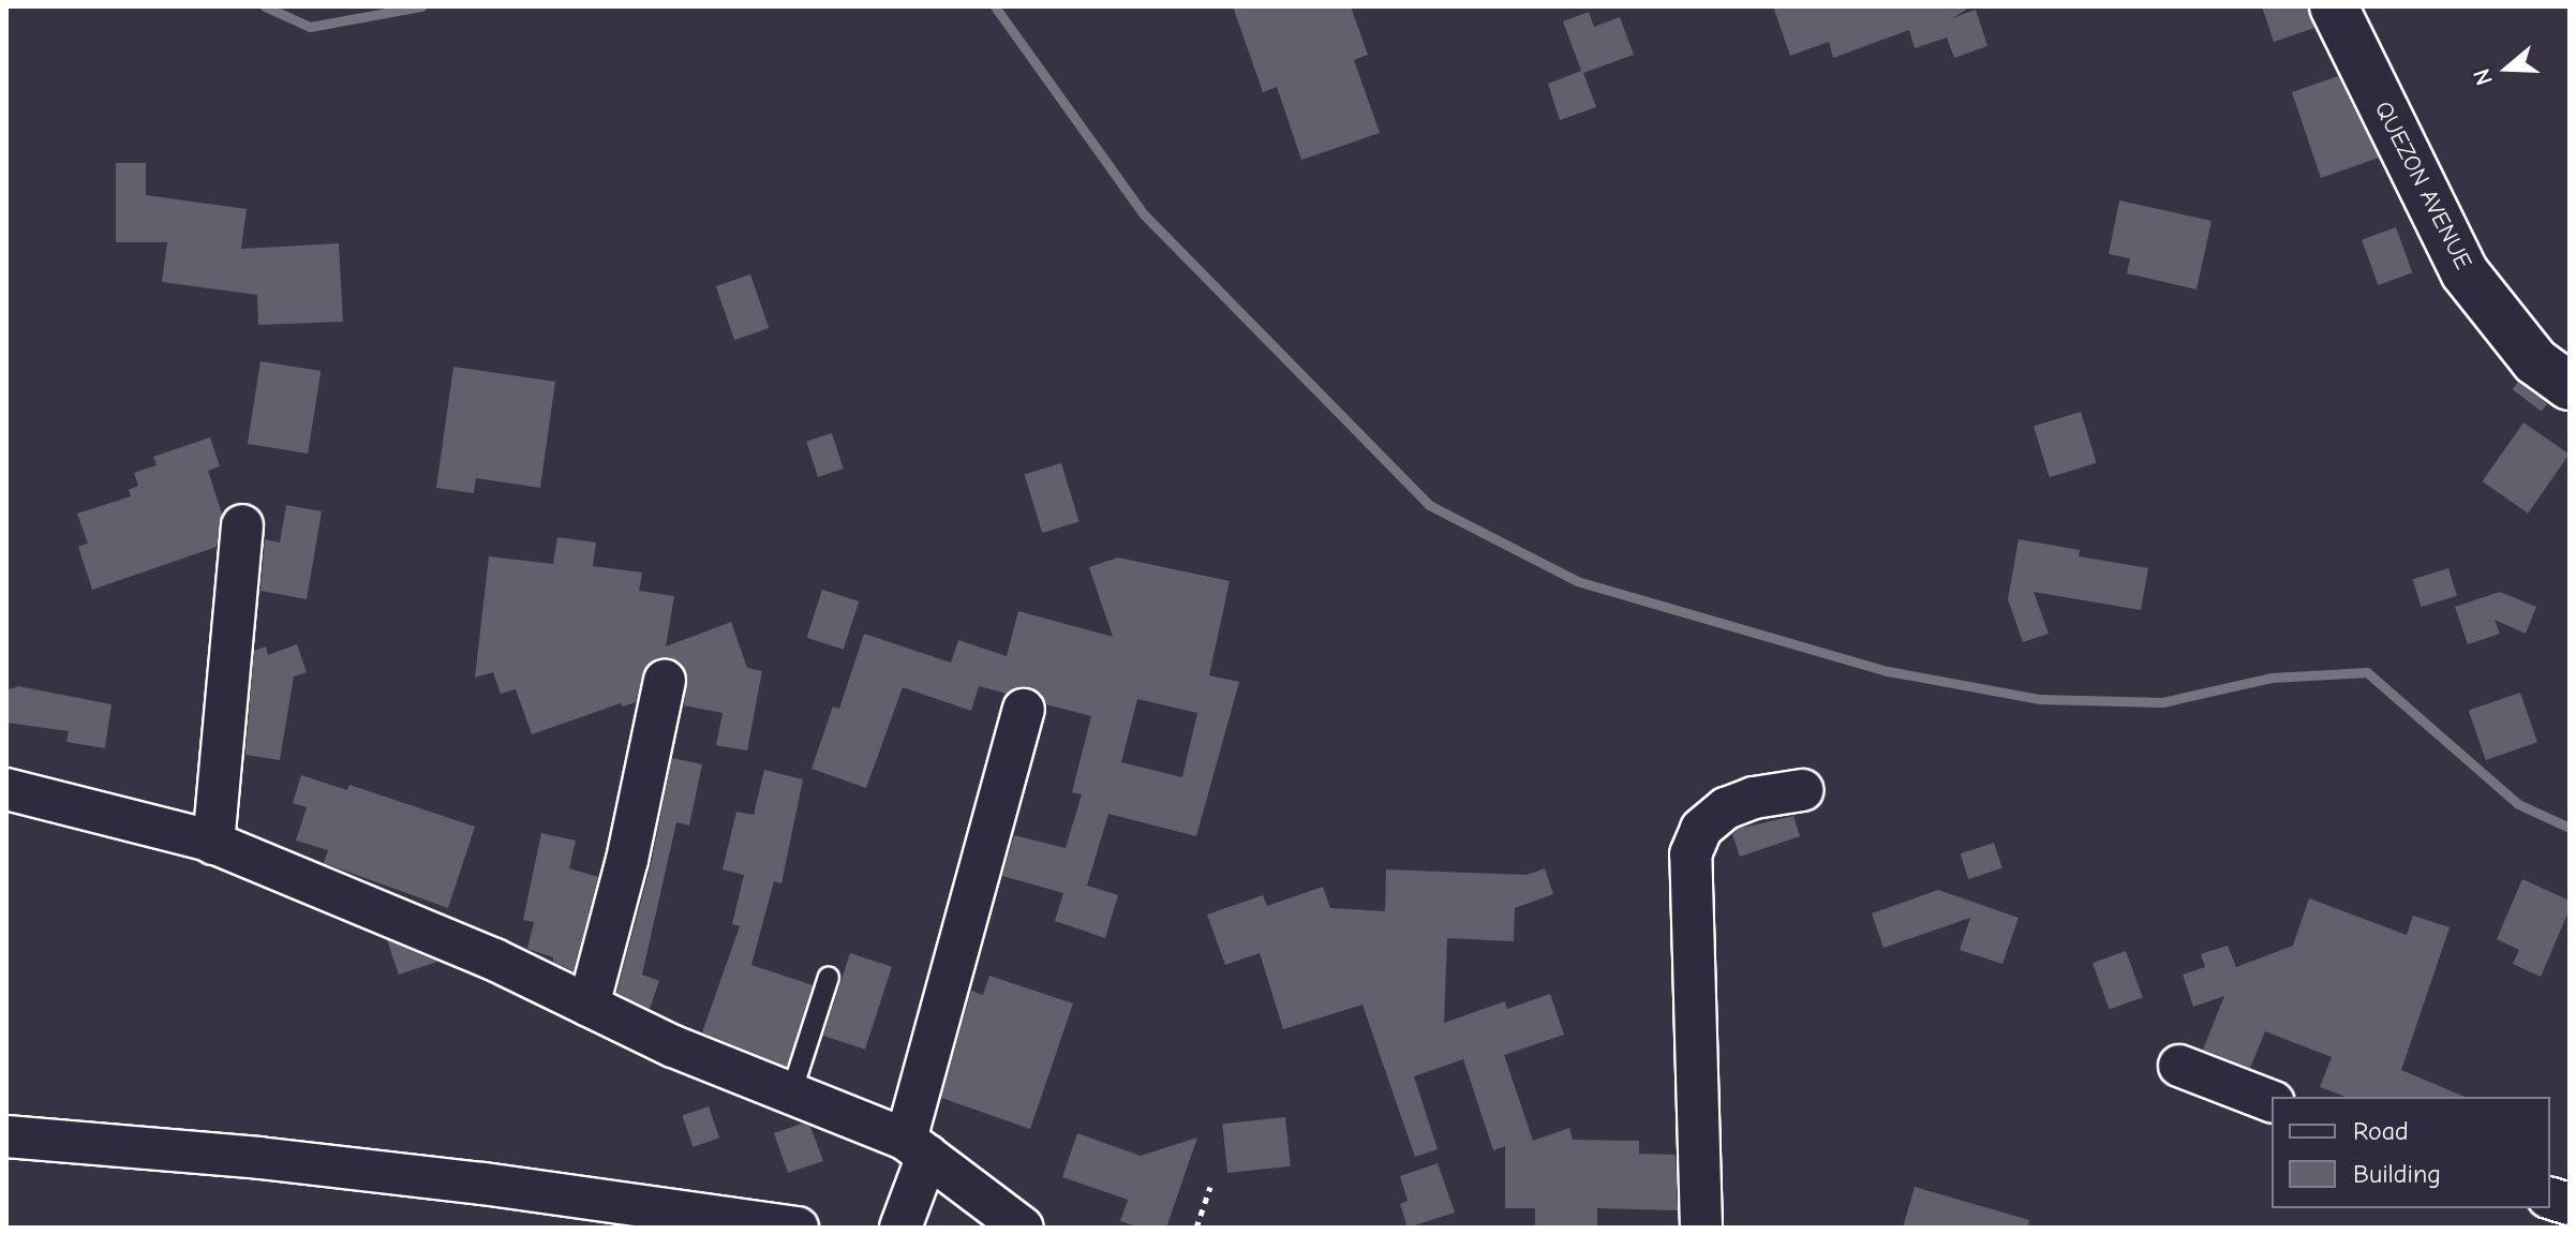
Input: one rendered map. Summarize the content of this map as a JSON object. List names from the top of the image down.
{
  "streets": {
    "street": ["QUEZON AVENUE"]
  },
  "legend": ["Road", "Building"],
  "north": "left"
}
